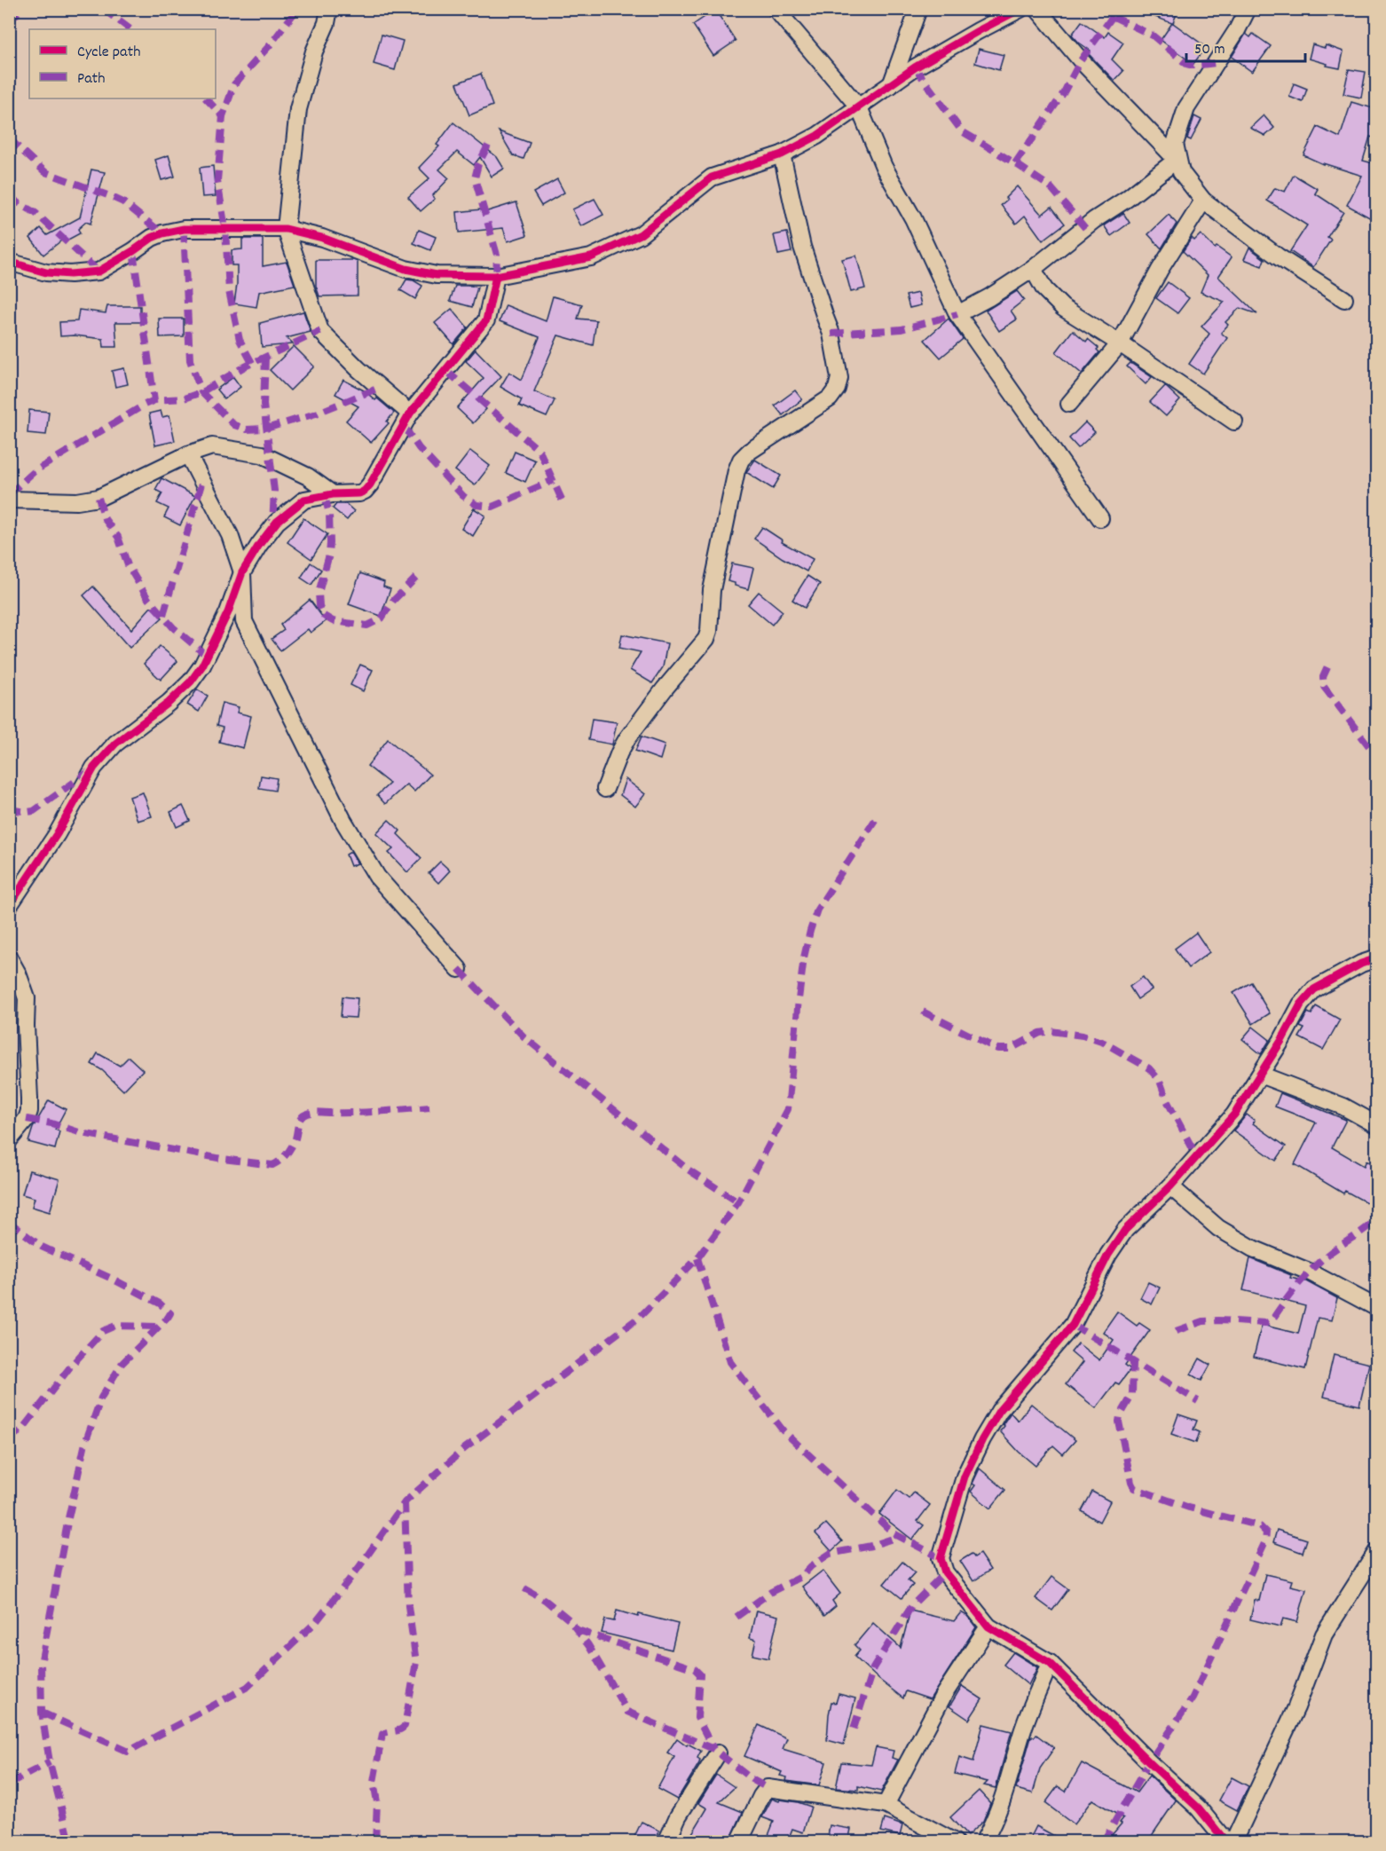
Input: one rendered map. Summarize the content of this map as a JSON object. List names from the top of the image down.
{
  "legend": ["Cycle path", "Path"],
  "scale_bar": "50 m"
}
